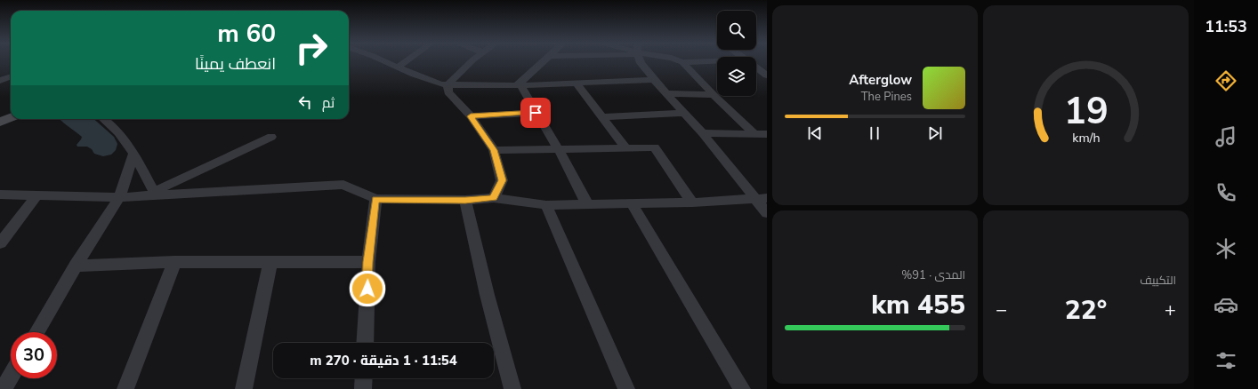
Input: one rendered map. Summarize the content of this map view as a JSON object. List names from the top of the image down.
{
  "page": {
    "tabs": "11:53",
    "turn": ["60 m", "انعطف يمينًا"],
    "song": ["Afterglow", "The Pines"],
    "then": "ثم",
    "tile": [
      "التكييف",
      ["المدى · 91%", "455 km"]
    ],
    "heat": ["−", "22°", "+"],
    "limit": "30",
    "trip": "11:54 · 1 دقيقة · 270 m",
    "gauge": ["19", "km/h"]
  }
}
